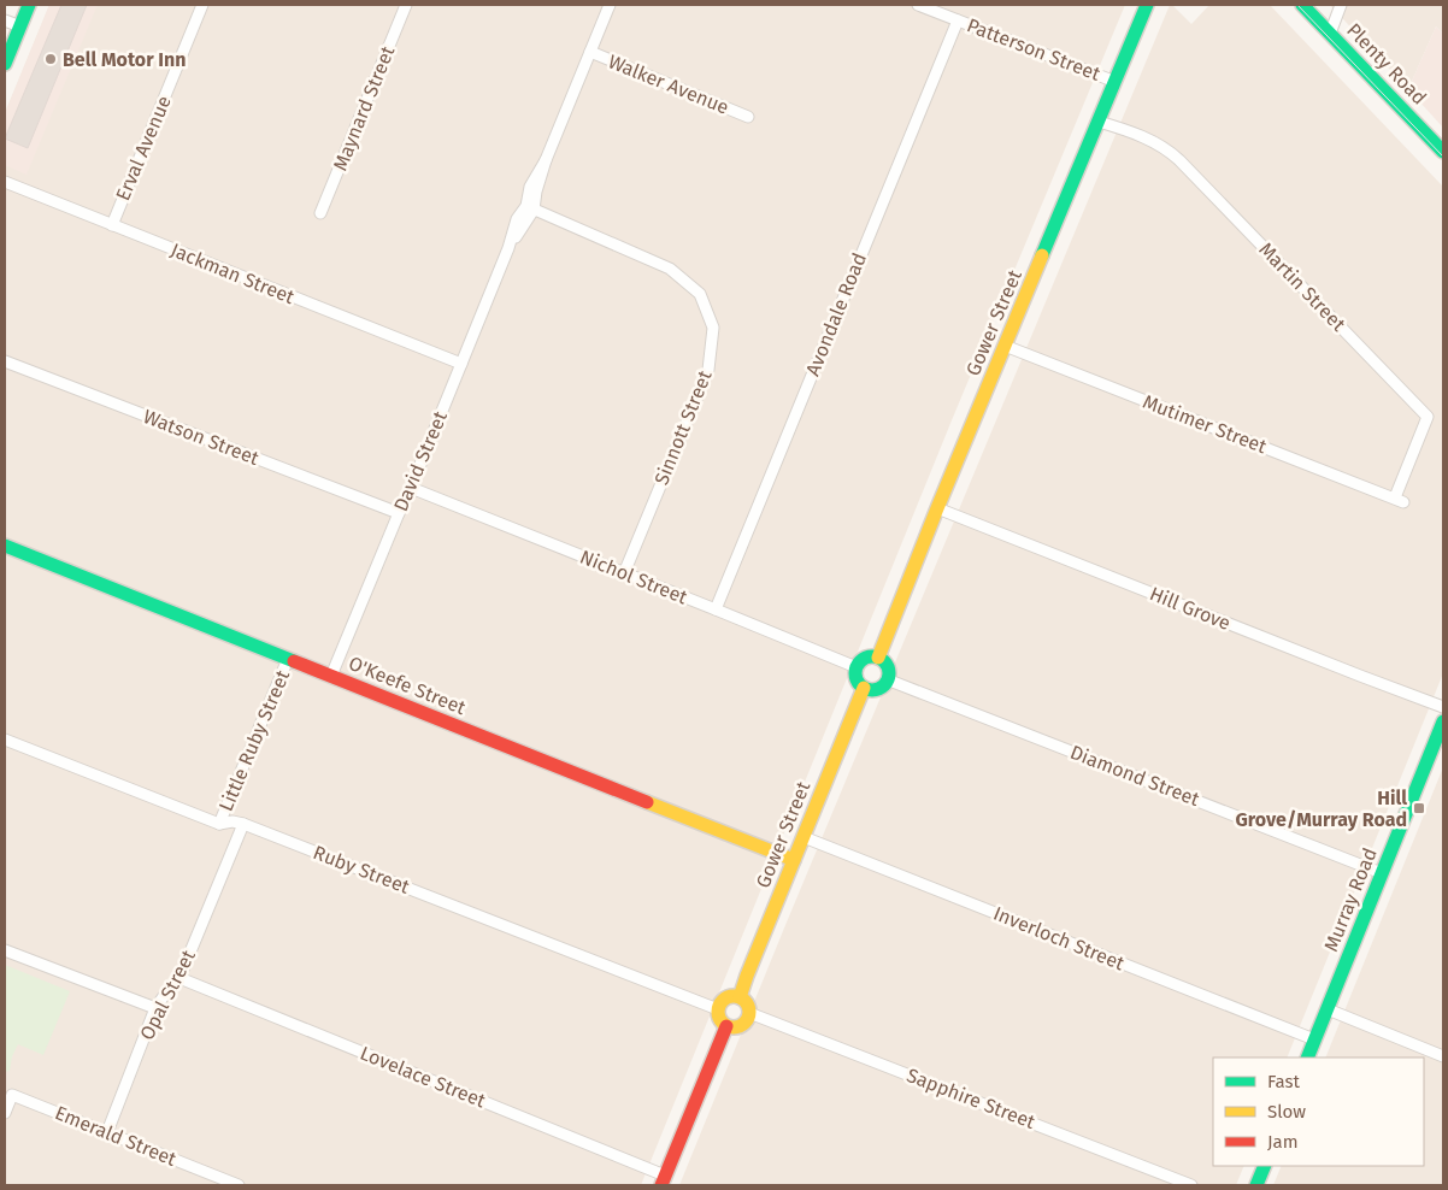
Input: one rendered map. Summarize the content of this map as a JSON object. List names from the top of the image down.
{
  "streets": {
    "main road": [
      "Plenty Road",
      "Gower Street",
      "O'Keefe Street",
      "Murray Road"
    ],
    "street": [
      "Patterson Street",
      "Walker Avenue",
      "Maynard Street",
      "Erval Avenue",
      "Jackman Street",
      "Martin Street",
      "Avondale Road",
      "Mutimer Street",
      "Sinnott Street",
      "Watson Street",
      "David Street",
      "Nichol Street",
      "Hill Grove",
      "Little Ruby Street",
      "Diamond Street",
      "Ruby Street",
      "Inverloch Street",
      "Opal Street",
      "Lovelace Street",
      "Sapphire Street",
      "Emerald Street"
    ]
  },
  "crossings": [
    ["Patterson Street", "Avondale Road"],
    ["Patterson Street", "Gower Street"],
    ["Walker Avenue", "David Street"],
    ["Erval Avenue", "Jackman Street"],
    ["Jackman Street", "David Street"],
    ["Martin Street", "Gower Street"],
    ["Martin Street", "Mutimer Street"],
    ["Avondale Road", "Nichol Street"],
    ["Gower Street", "Mutimer Street"],
    ["Gower Street", "Nichol Street"],
    ["Gower Street", "Hill Grove"],
    ["Gower Street", "O'Keefe Street"],
    ["Gower Street", "Diamond Street"],
    ["Gower Street", "Ruby Street"],
    ["Gower Street", "Inverloch Street"],
    ["Gower Street", "Sapphire Street"],
    ["Sinnott Street", "David Street"],
    ["Sinnott Street", "Nichol Street"],
    ["Watson Street", "David Street"],
    ["David Street", "Nichol Street"],
    ["David Street", "O'Keefe Street"],
    ["Nichol Street", "Diamond Street"],
    ["O'Keefe Street", "Little Ruby Street"],
    ["Little Ruby Street", "Ruby Street"],
    ["Diamond Street", "Murray Road"],
    ["Ruby Street", "Opal Street"],
    ["Ruby Street", "Sapphire Street"],
    ["Murray Road", "Inverloch Street"],
    ["Opal Street", "Lovelace Street"],
    ["Opal Street", "Emerald Street"]
  ],
  "places": {
    "other": ["Bell Motor Inn"],
    "transit": ["Hill Grove/Murray Road"]
  },
  "legend": ["Fast", "Slow", "Jam"]
}
